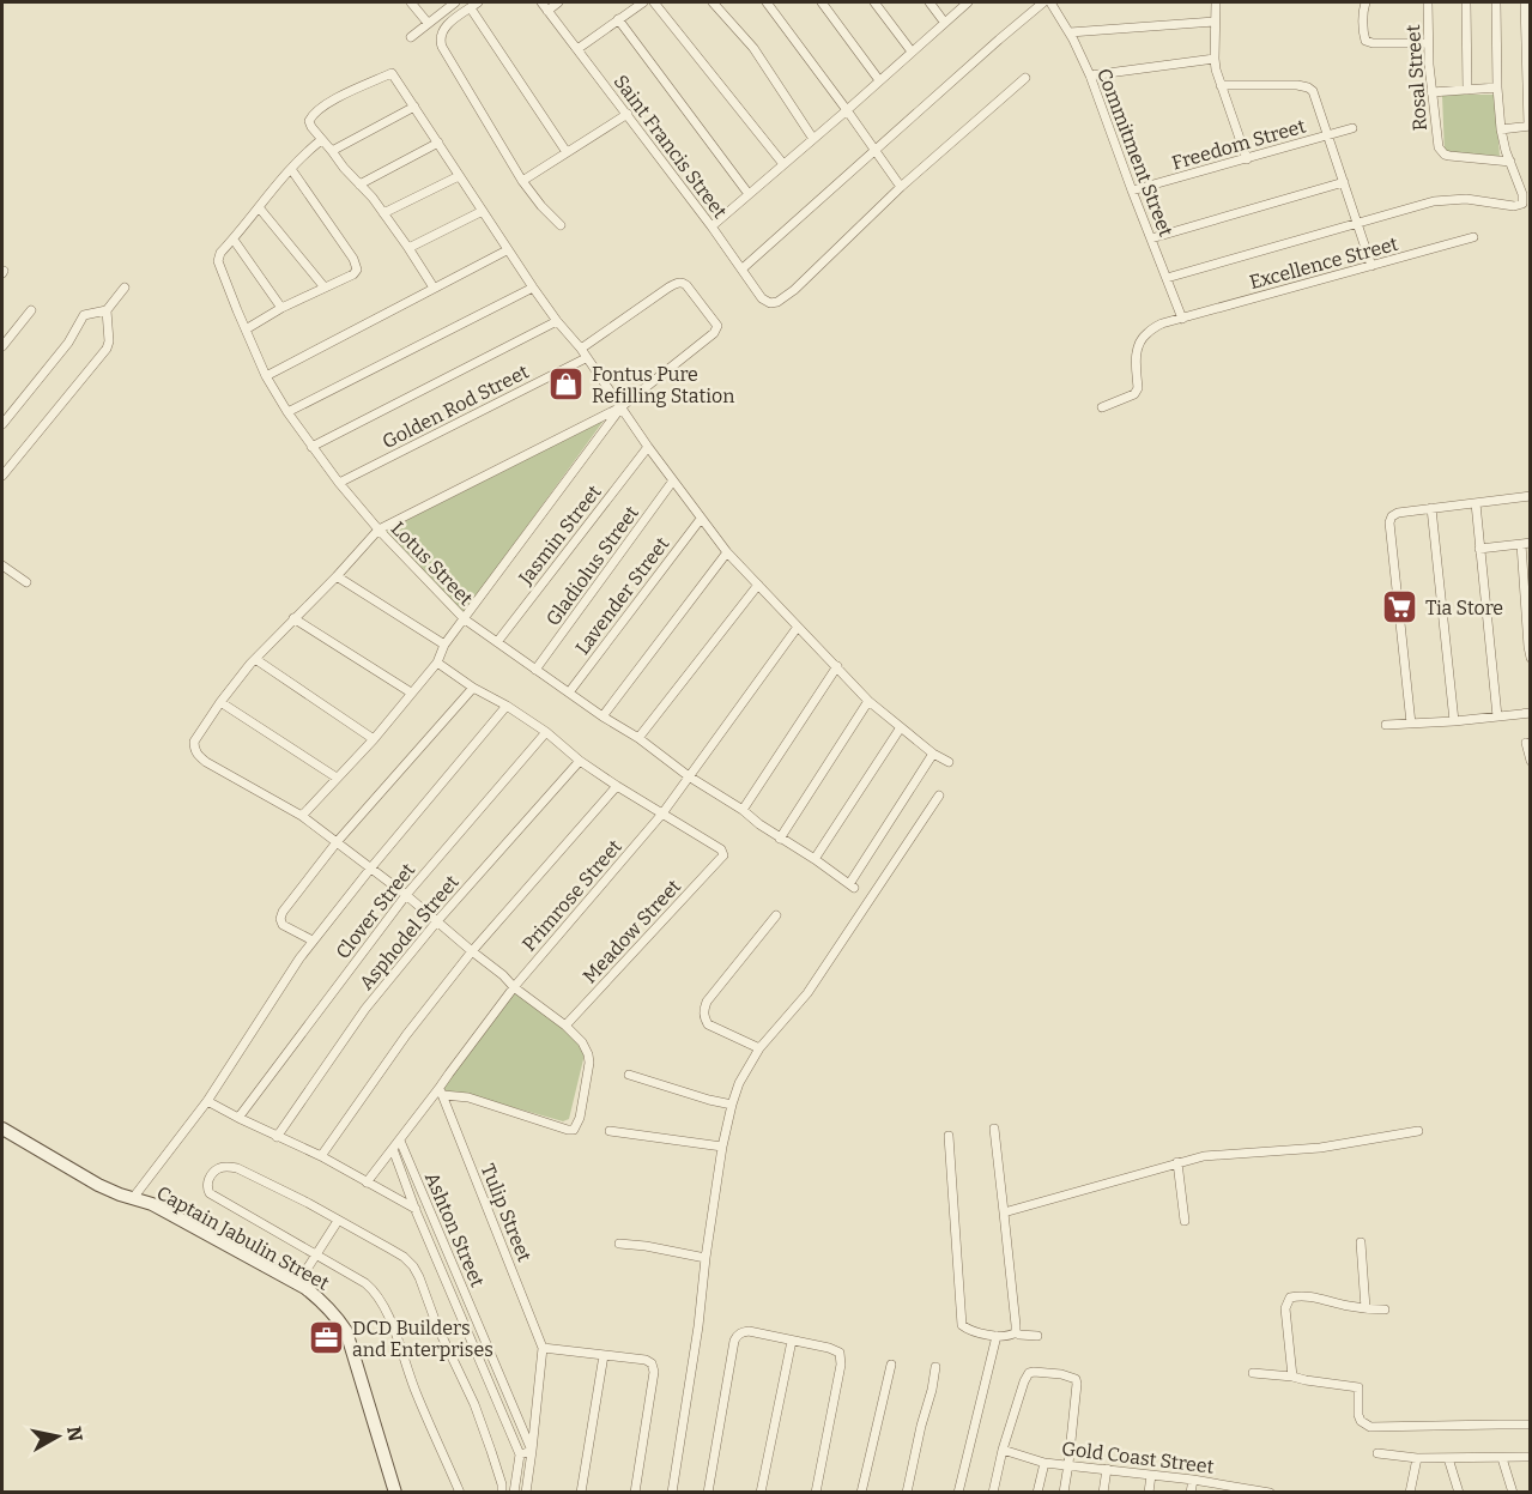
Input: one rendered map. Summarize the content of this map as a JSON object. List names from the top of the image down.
{
  "streets": {
    "street": [
      "Rosal Street",
      "Freedom Street",
      "Saint Francis Street",
      "Commitment Street",
      "Excellence Street",
      "Golden Rod Street",
      "Jasmin Street",
      "Lotus Street",
      "Gladiolus Street",
      "Lavender Street",
      "Primrose Street",
      "Clover Street",
      "Meadow Street",
      "Asphodel Street",
      "Tulip Street",
      "Ashton Street",
      "Captain Jabulin Street",
      "Gold Coast Street"
    ]
  },
  "crossings": [
    ["Freedom Street", "Commitment Street"],
    ["Commitment Street", "Excellence Street"],
    ["Golden Rod Street", "Lotus Street"],
    ["Jasmin Street", "Lotus Street"],
    ["Lotus Street", "Gladiolus Street"],
    ["Lotus Street", "Lavender Street"],
    ["Lotus Street", "Primrose Street"],
    ["Primrose Street", "Meadow Street"],
    ["Primrose Street", "Tulip Street"],
    ["Primrose Street", "Ashton Street"]
  ],
  "places": {
    "shop": ["Fontus Pure Refilling Station"],
    "supermarket": ["Tia Store"],
    "office": ["DCD Builders and Enterprises"]
  },
  "north": "right"
}
